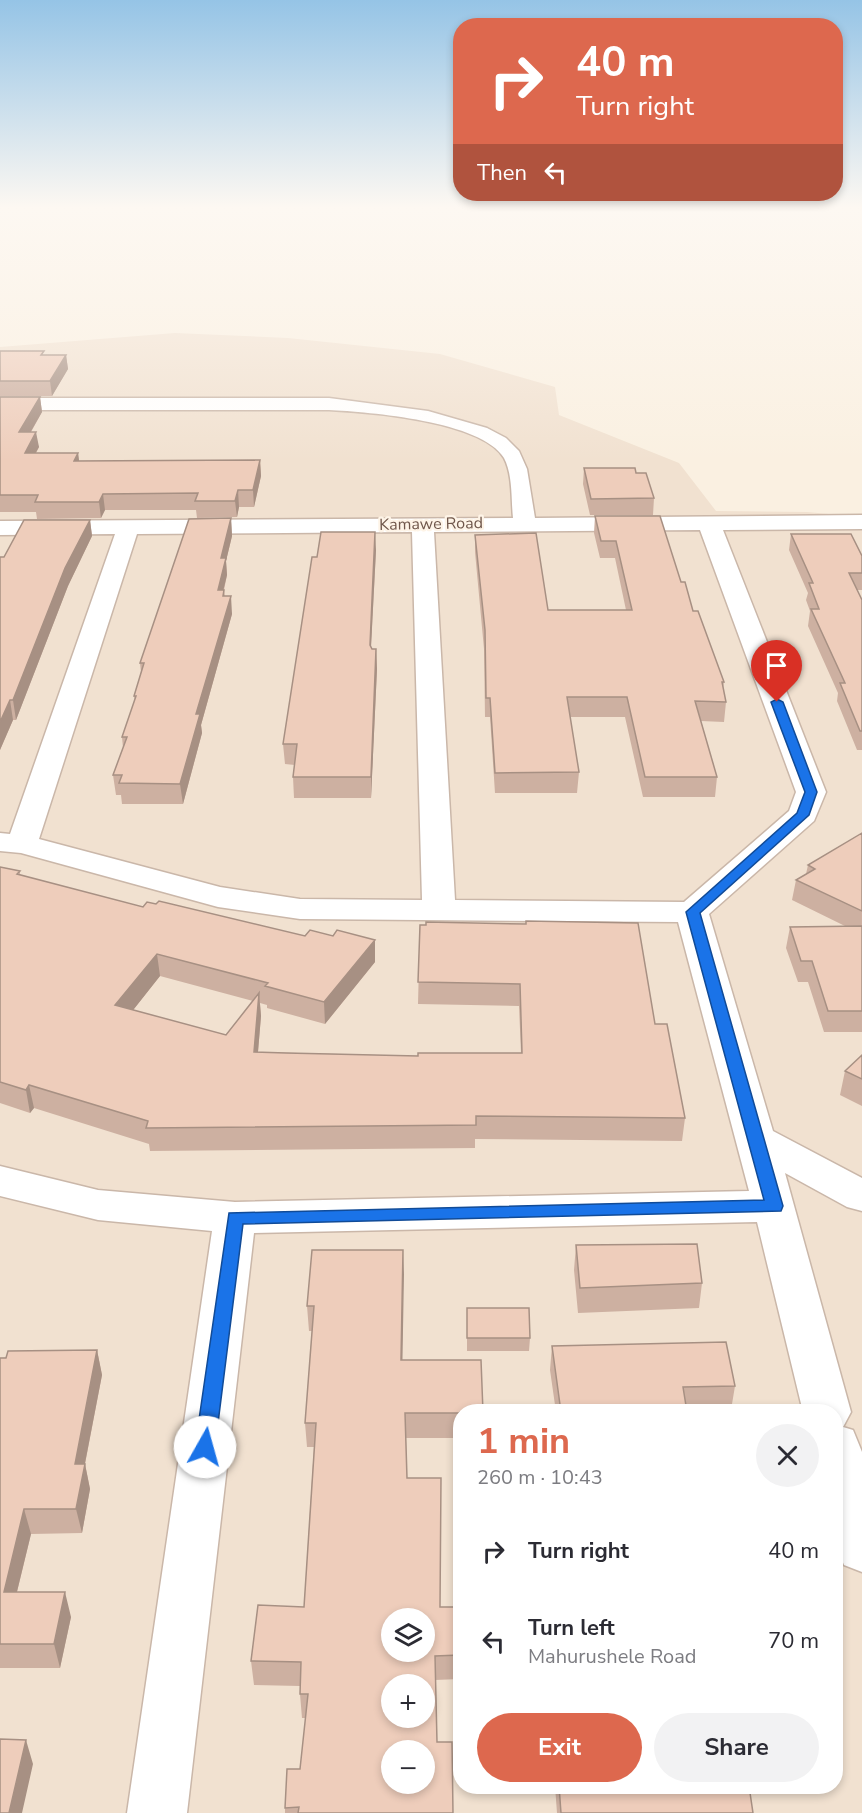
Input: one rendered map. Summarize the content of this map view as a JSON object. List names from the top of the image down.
{
  "streets": {
    "street": ["Kamawe Road"]
  },
  "page": {
    "turn": ["40 m", "Turn right"],
    "then": "Then",
    "heading": ["1 min", "260 m · 10:43"],
    "list": [
      {
        "name": "Turn right",
        "value": "40 m"
      },
      {
        "name": "Turn left",
        "note": "Mahurushele Road",
        "value": "70 m"
      }
    ],
    "map_buttons": ["+", "−"],
    "buttons": ["Exit", "Share"]
  }
}
